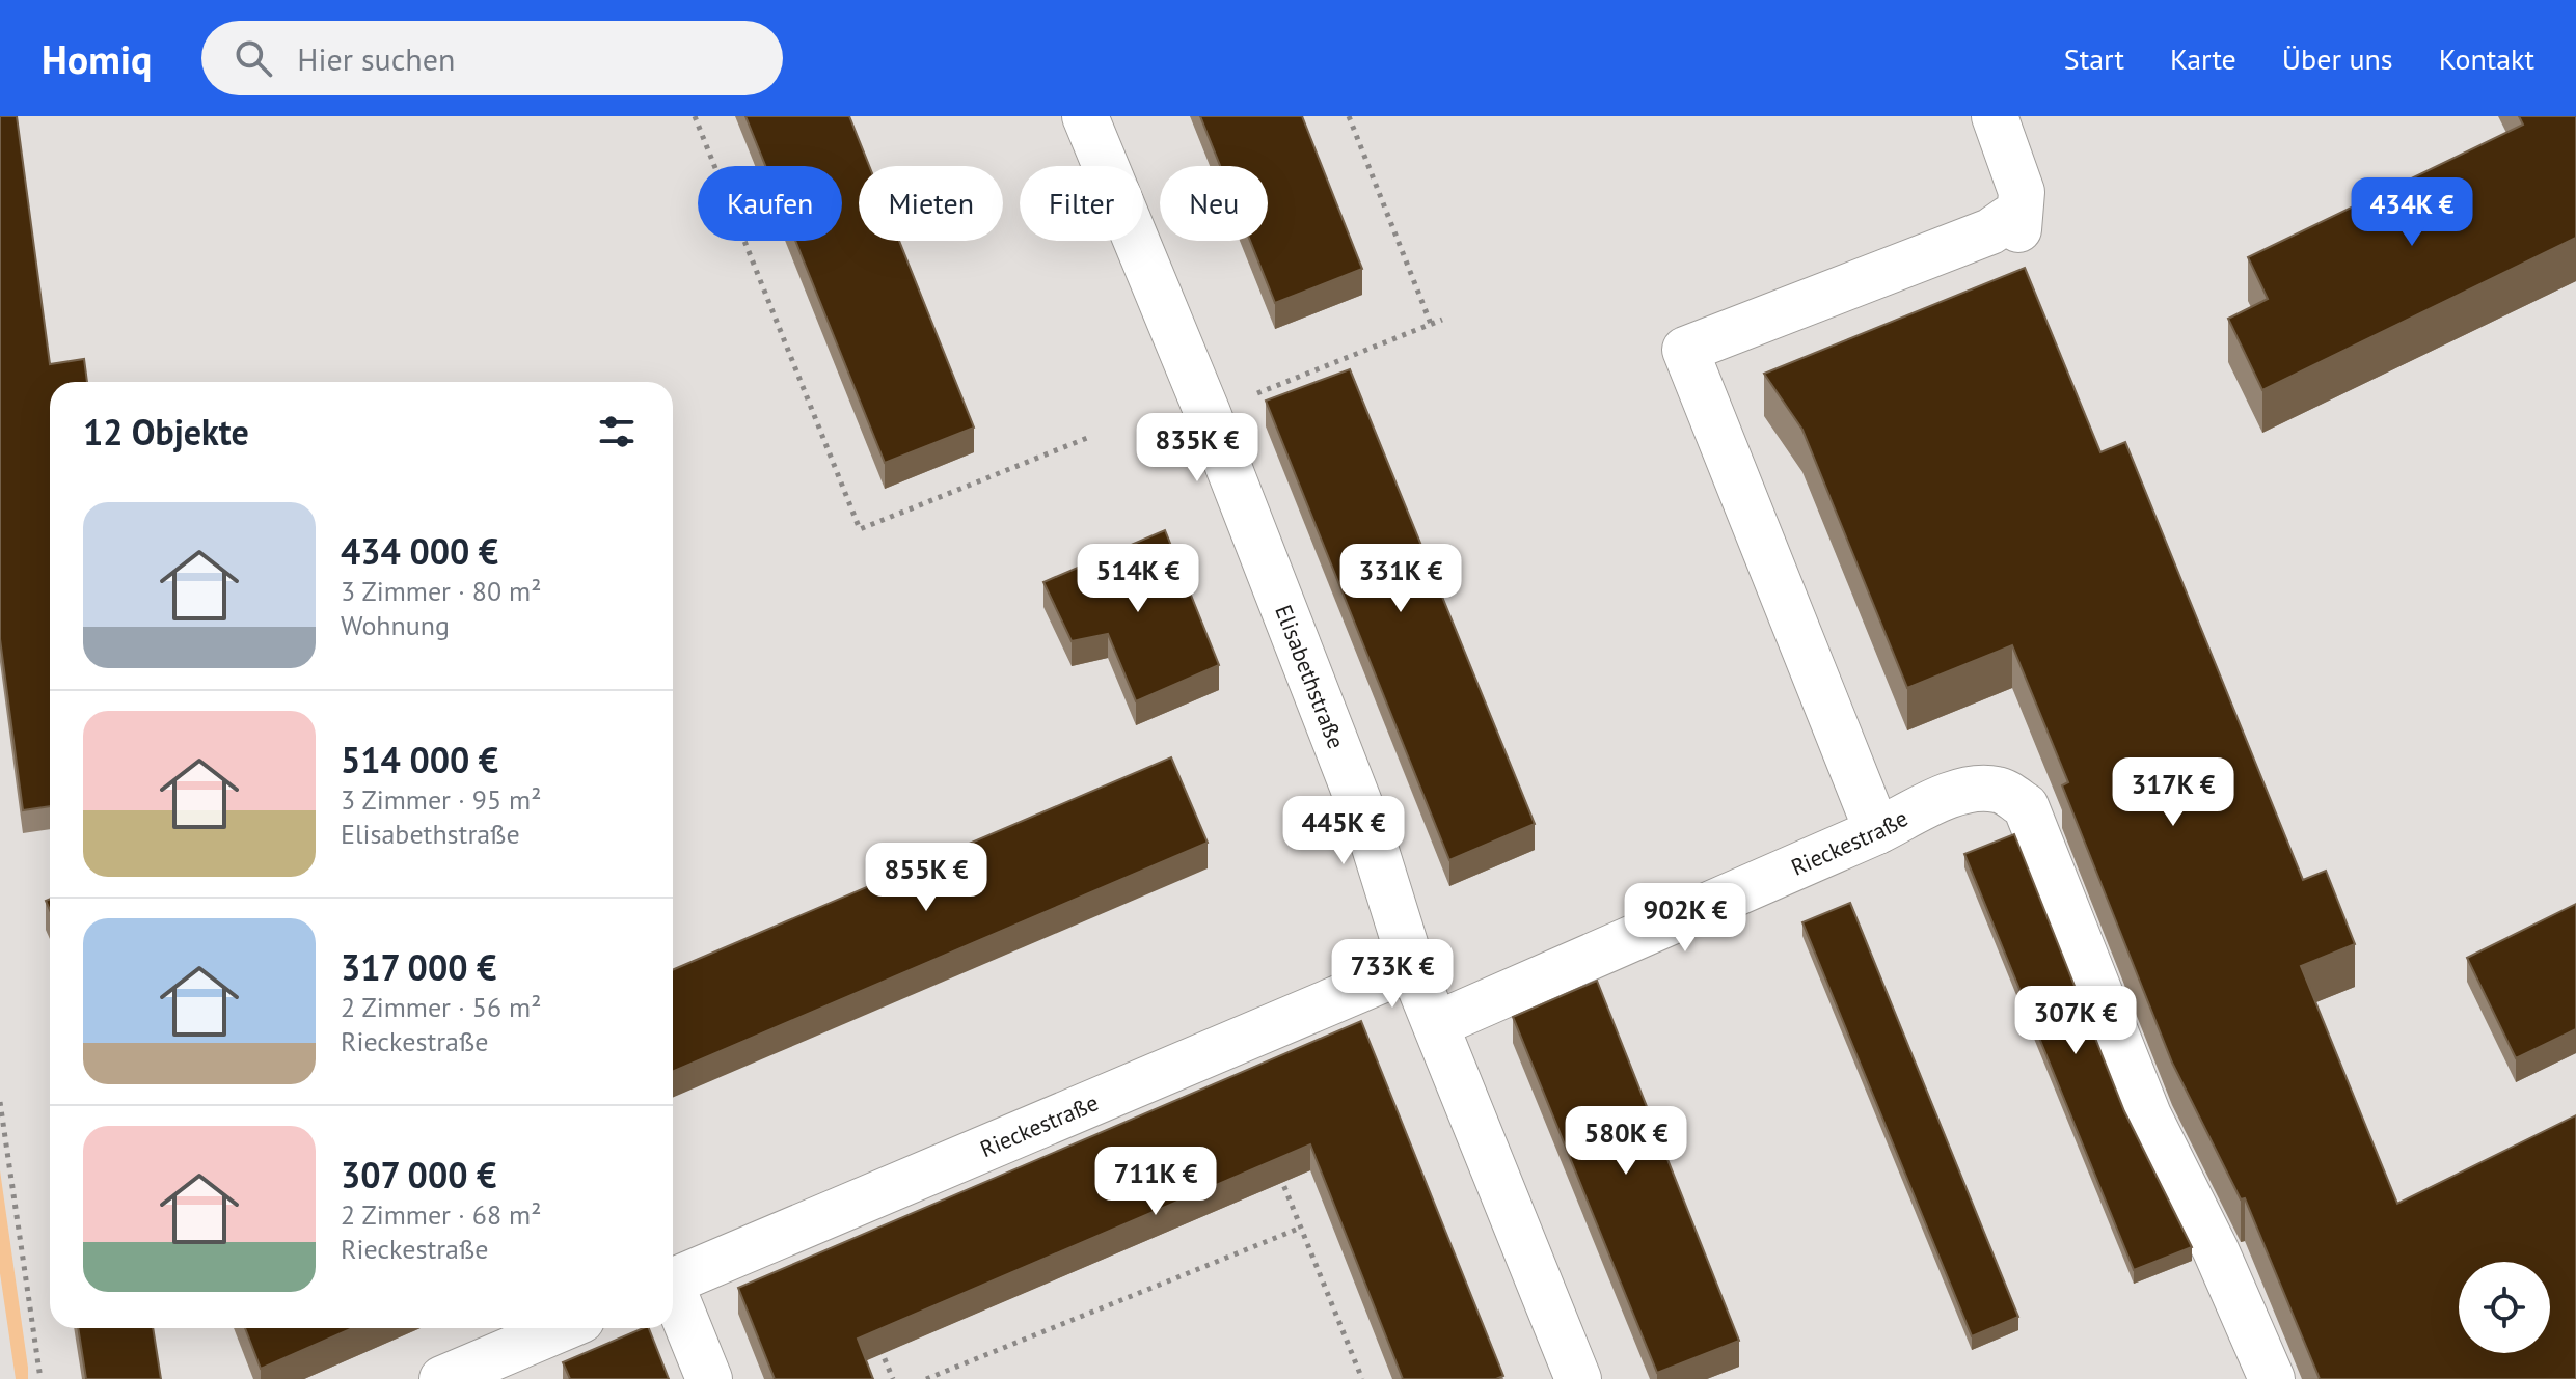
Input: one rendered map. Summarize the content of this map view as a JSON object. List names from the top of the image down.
{
  "streets": {
    "street": ["Elisabethstraße", "Rieckestraße"]
  },
  "crossings": [
    ["Elisabethstraße", "Rieckestraße"]
  ],
  "page": {
    "header": "Homiq",
    "search": "Hier suchen",
    "nav": [
      "Start",
      "Karte",
      "Über uns",
      "Kontakt"
    ],
    "chip": [
      "Kaufen",
      "Mieten",
      "Filter",
      "Neu"
    ],
    "price": [
      "434K €",
      "835K €",
      "514K €",
      "331K €",
      "317K €",
      "445K €",
      "855K €",
      "902K €",
      "733K €",
      "307K €",
      "580K €",
      "711K €"
    ],
    "heading": "12 Objekte",
    "list": [
      {
        "name": "434 000 €",
        "note": "3 Zimmer · 80 m² · Wohnung"
      },
      {
        "name": "514 000 €",
        "note": "3 Zimmer · 95 m² · Elisabethstraße"
      },
      {
        "name": "317 000 €",
        "note": "2 Zimmer · 56 m² · Rieckestraße"
      },
      {
        "name": "307 000 €",
        "note": "2 Zimmer · 68 m² · Rieckestraße"
      }
    ]
  }
}
